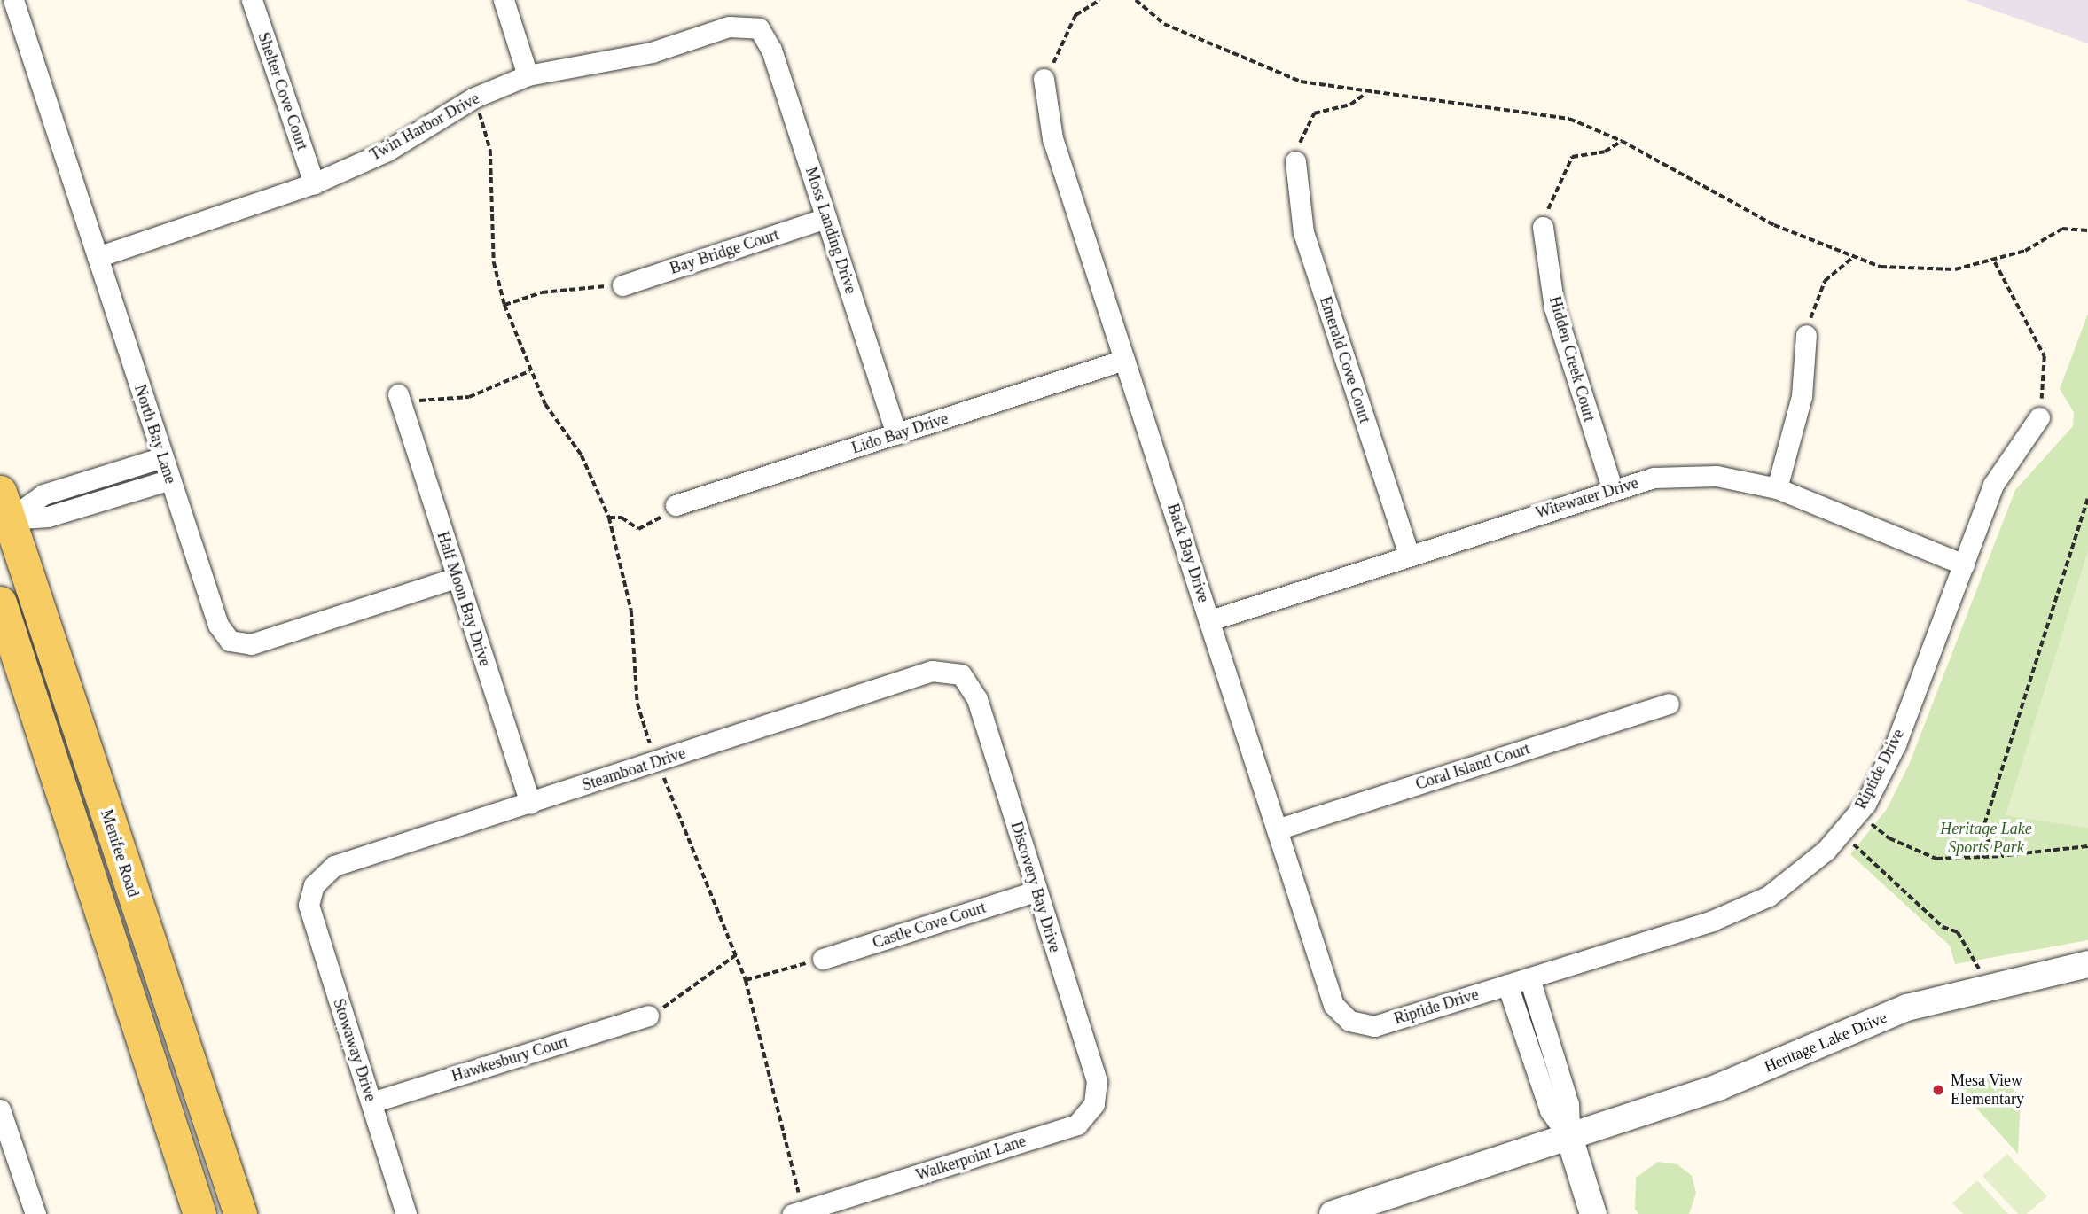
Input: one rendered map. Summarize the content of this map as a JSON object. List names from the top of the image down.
{
  "streets": {
    "main road": ["Menifee Road"],
    "street": [
      "Shelter Cove Court",
      "Twin Harbor Drive",
      "Moss Landing Drive",
      "Bay Bridge Court",
      "Hidden Creek Court",
      "Emerald Cove Court",
      "Lido Bay Drive",
      "North Bay Lane",
      "Witewater Drive",
      "Back Bay Drive",
      "Half Moon Bay Drive",
      "Coral Island Court",
      "Steamboat Drive",
      "Riptide Drive",
      "Discovery Bay Drive",
      "Castle Cove Court",
      "Heritage Lake Drive",
      "Stowaway Drive",
      "Hawkesbury Court",
      "Walkerpoint Lane"
    ]
  },
  "crossings": [
    ["Shelter Cove Court", "Twin Harbor Drive"],
    ["Twin Harbor Drive", "Moss Landing Drive"],
    ["Twin Harbor Drive", "North Bay Lane"],
    ["Moss Landing Drive", "Bay Bridge Court"],
    ["Moss Landing Drive", "Lido Bay Drive"],
    ["Hidden Creek Court", "Witewater Drive"],
    ["Emerald Cove Court", "Witewater Drive"],
    ["Lido Bay Drive", "Back Bay Drive"],
    ["North Bay Lane", "Half Moon Bay Drive"],
    ["Witewater Drive", "Back Bay Drive"],
    ["Witewater Drive", "Riptide Drive"],
    ["Back Bay Drive", "Coral Island Court"],
    ["Back Bay Drive", "Riptide Drive"],
    ["Half Moon Bay Drive", "Steamboat Drive"],
    ["Steamboat Drive", "Discovery Bay Drive"],
    ["Steamboat Drive", "Stowaway Drive"],
    ["Discovery Bay Drive", "Castle Cove Court"],
    ["Discovery Bay Drive", "Walkerpoint Lane"],
    ["Stowaway Drive", "Hawkesbury Court"]
  ],
  "parks": ["Heritage Lake Sports Park"],
  "places": ["Mesa View Elementary"]
}
